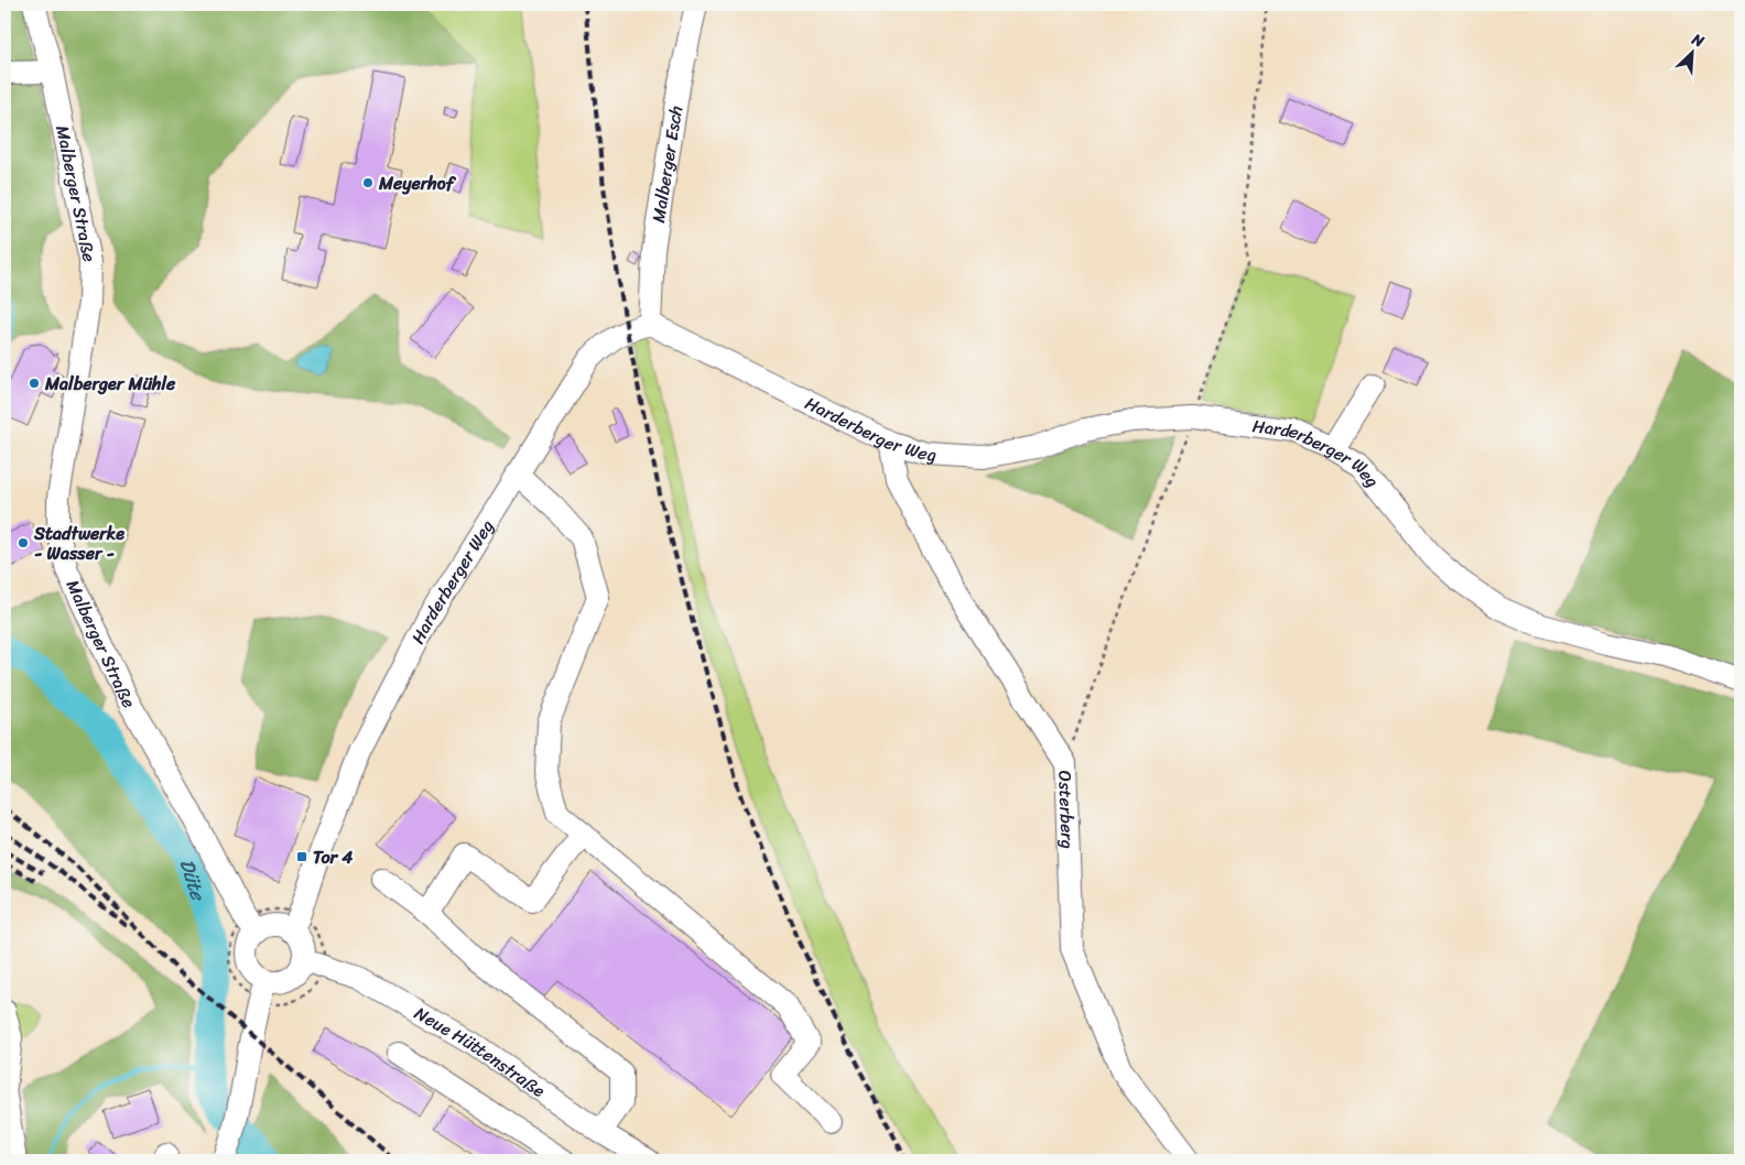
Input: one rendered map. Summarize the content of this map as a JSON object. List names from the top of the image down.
{
  "streets": {
    "street": [
      "Malberger Esch",
      "Malberger Straße",
      "Harderberger Weg",
      "Osterberg",
      "Neue Hüttenstraße"
    ]
  },
  "crossings": [
    ["Malberger Esch", "Harderberger Weg"],
    ["Malberger Straße", "Harderberger Weg"],
    ["Malberger Straße", "Neue Hüttenstraße"],
    ["Harderberger Weg", "Osterberg"],
    ["Harderberger Weg", "Neue Hüttenstraße"]
  ],
  "water": ["Düte"],
  "places": {
    "other": ["Meyerhof", "Malberger Mühle", "Stadtwerke - Wasser -"],
    "transit": ["Tor 4"]
  },
  "north": "top right"
}
